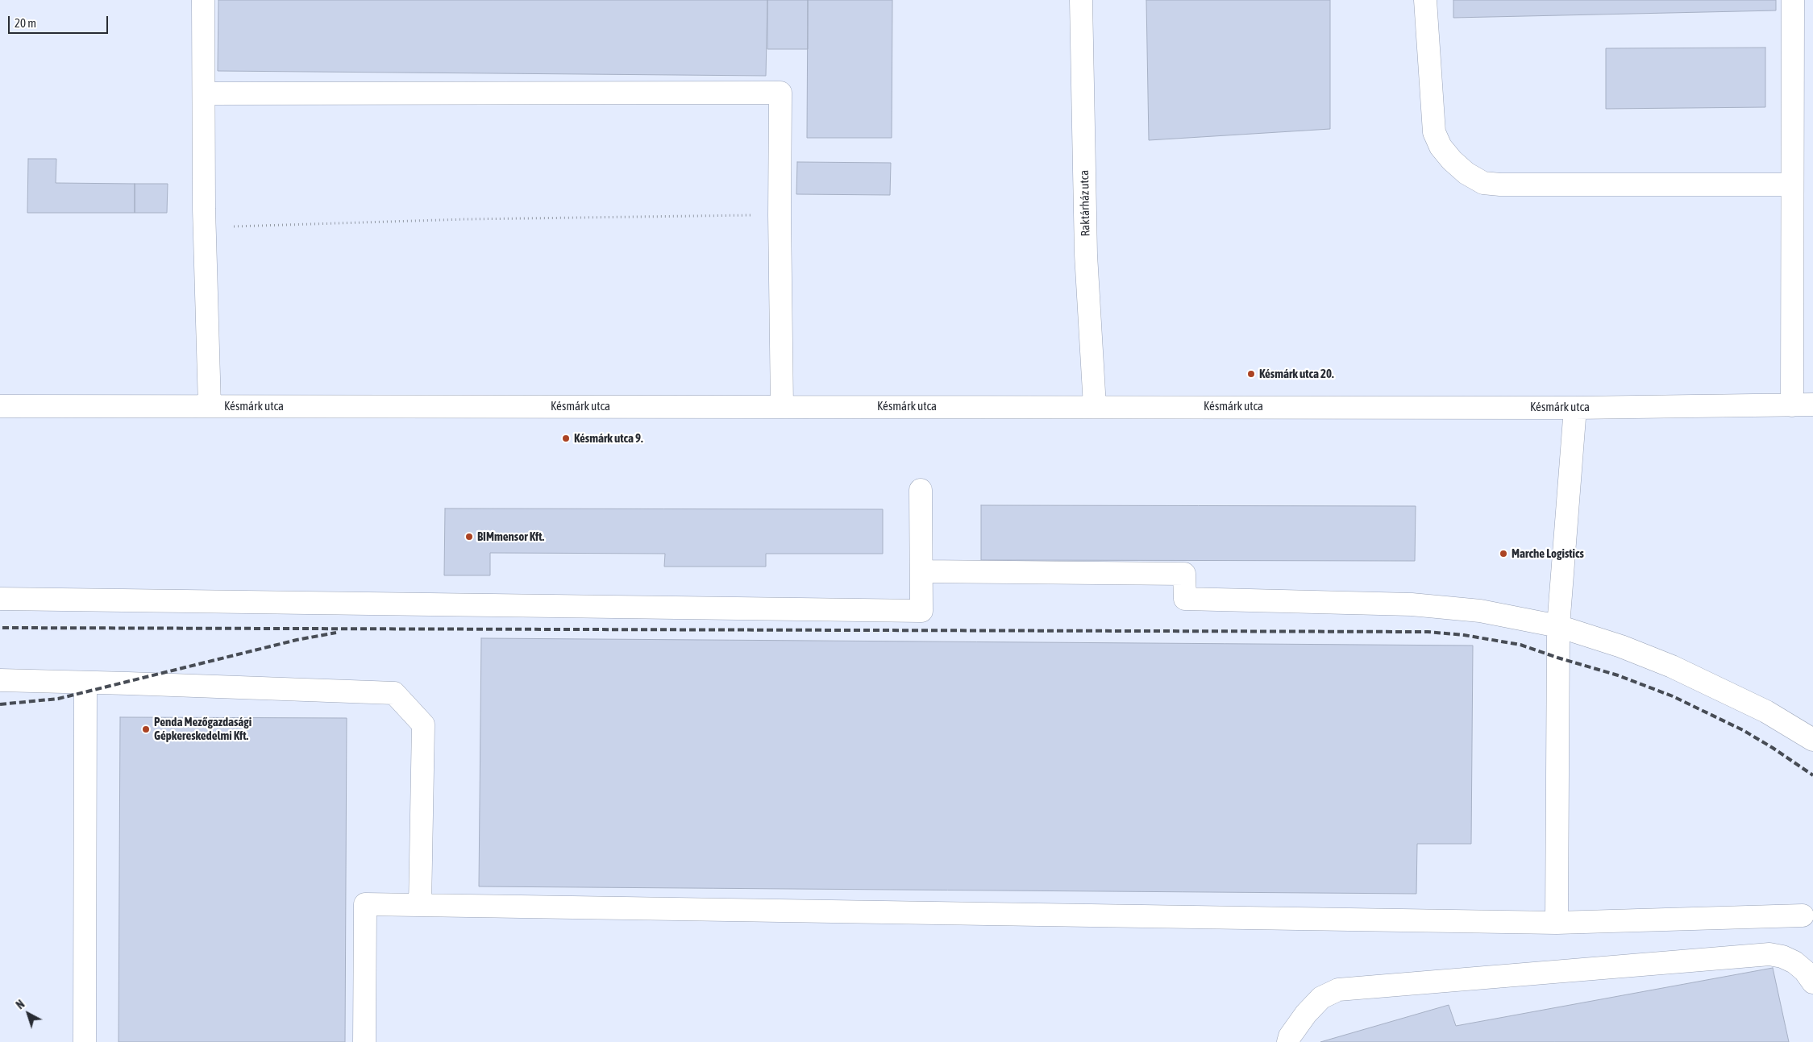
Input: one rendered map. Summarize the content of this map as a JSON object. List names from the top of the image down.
{
  "streets": {
    "street": ["Raktárház utca", "Késmárk utca"]
  },
  "crossings": [
    ["Raktárház utca", "Késmárk utca"]
  ],
  "places": [
    "Késmárk utca 20.",
    "Késmárk utca 9.",
    "BIMmensor Kft.",
    "Marche Logistics",
    "Penda Mezőgazdasági Gépkereskedelmi Kft."
  ],
  "scale_bar": "20 m",
  "north": "top left"
}
